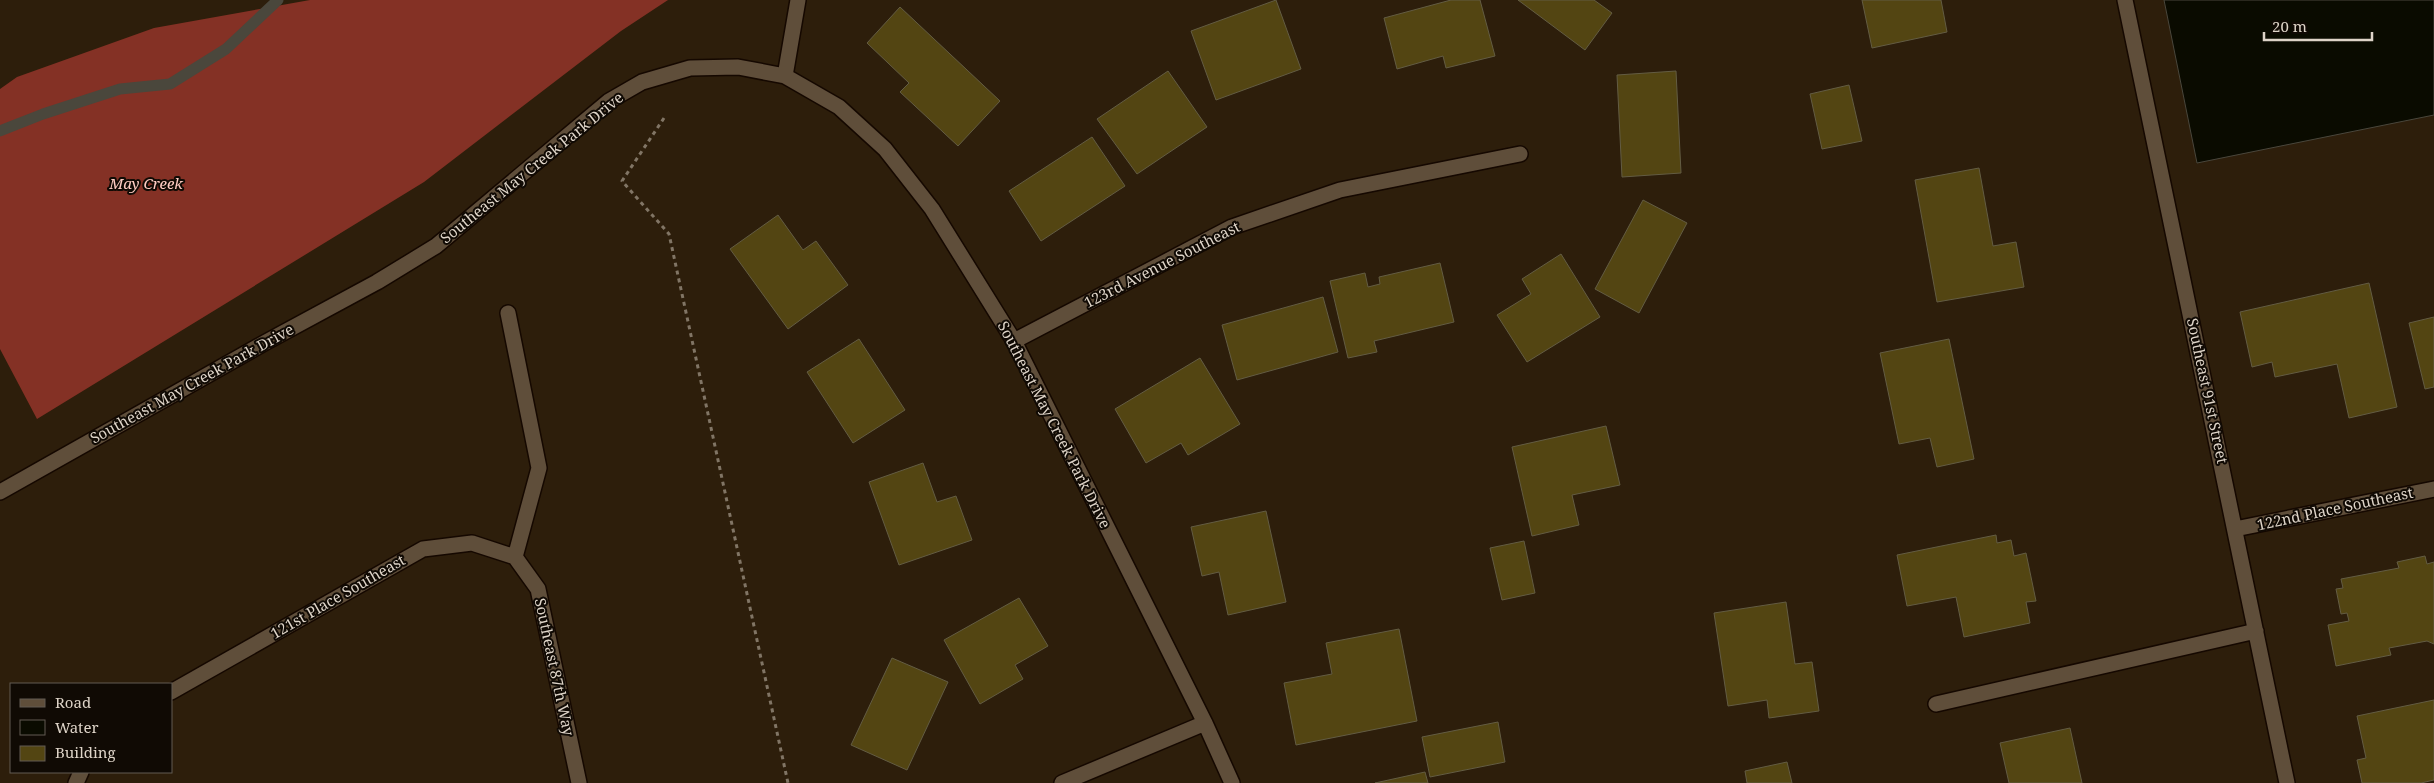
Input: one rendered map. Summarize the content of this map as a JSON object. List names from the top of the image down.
{
  "streets": {
    "street": [
      "Southeast May Creek Park Drive",
      "123rd Avenue Southeast",
      "Southeast 91st Street",
      "122nd Place Southeast",
      "121st Place Southeast",
      "Southeast 87th Way"
    ]
  },
  "crossings": [
    ["Southeast May Creek Park Drive", "123rd Avenue Southeast"],
    ["Southeast 91st Street", "122nd Place Southeast"],
    ["121st Place Southeast", "Southeast 87th Way"]
  ],
  "parks": ["May Creek"],
  "legend": ["Road", "Water", "Building"],
  "scale_bar": "20 m"
}
